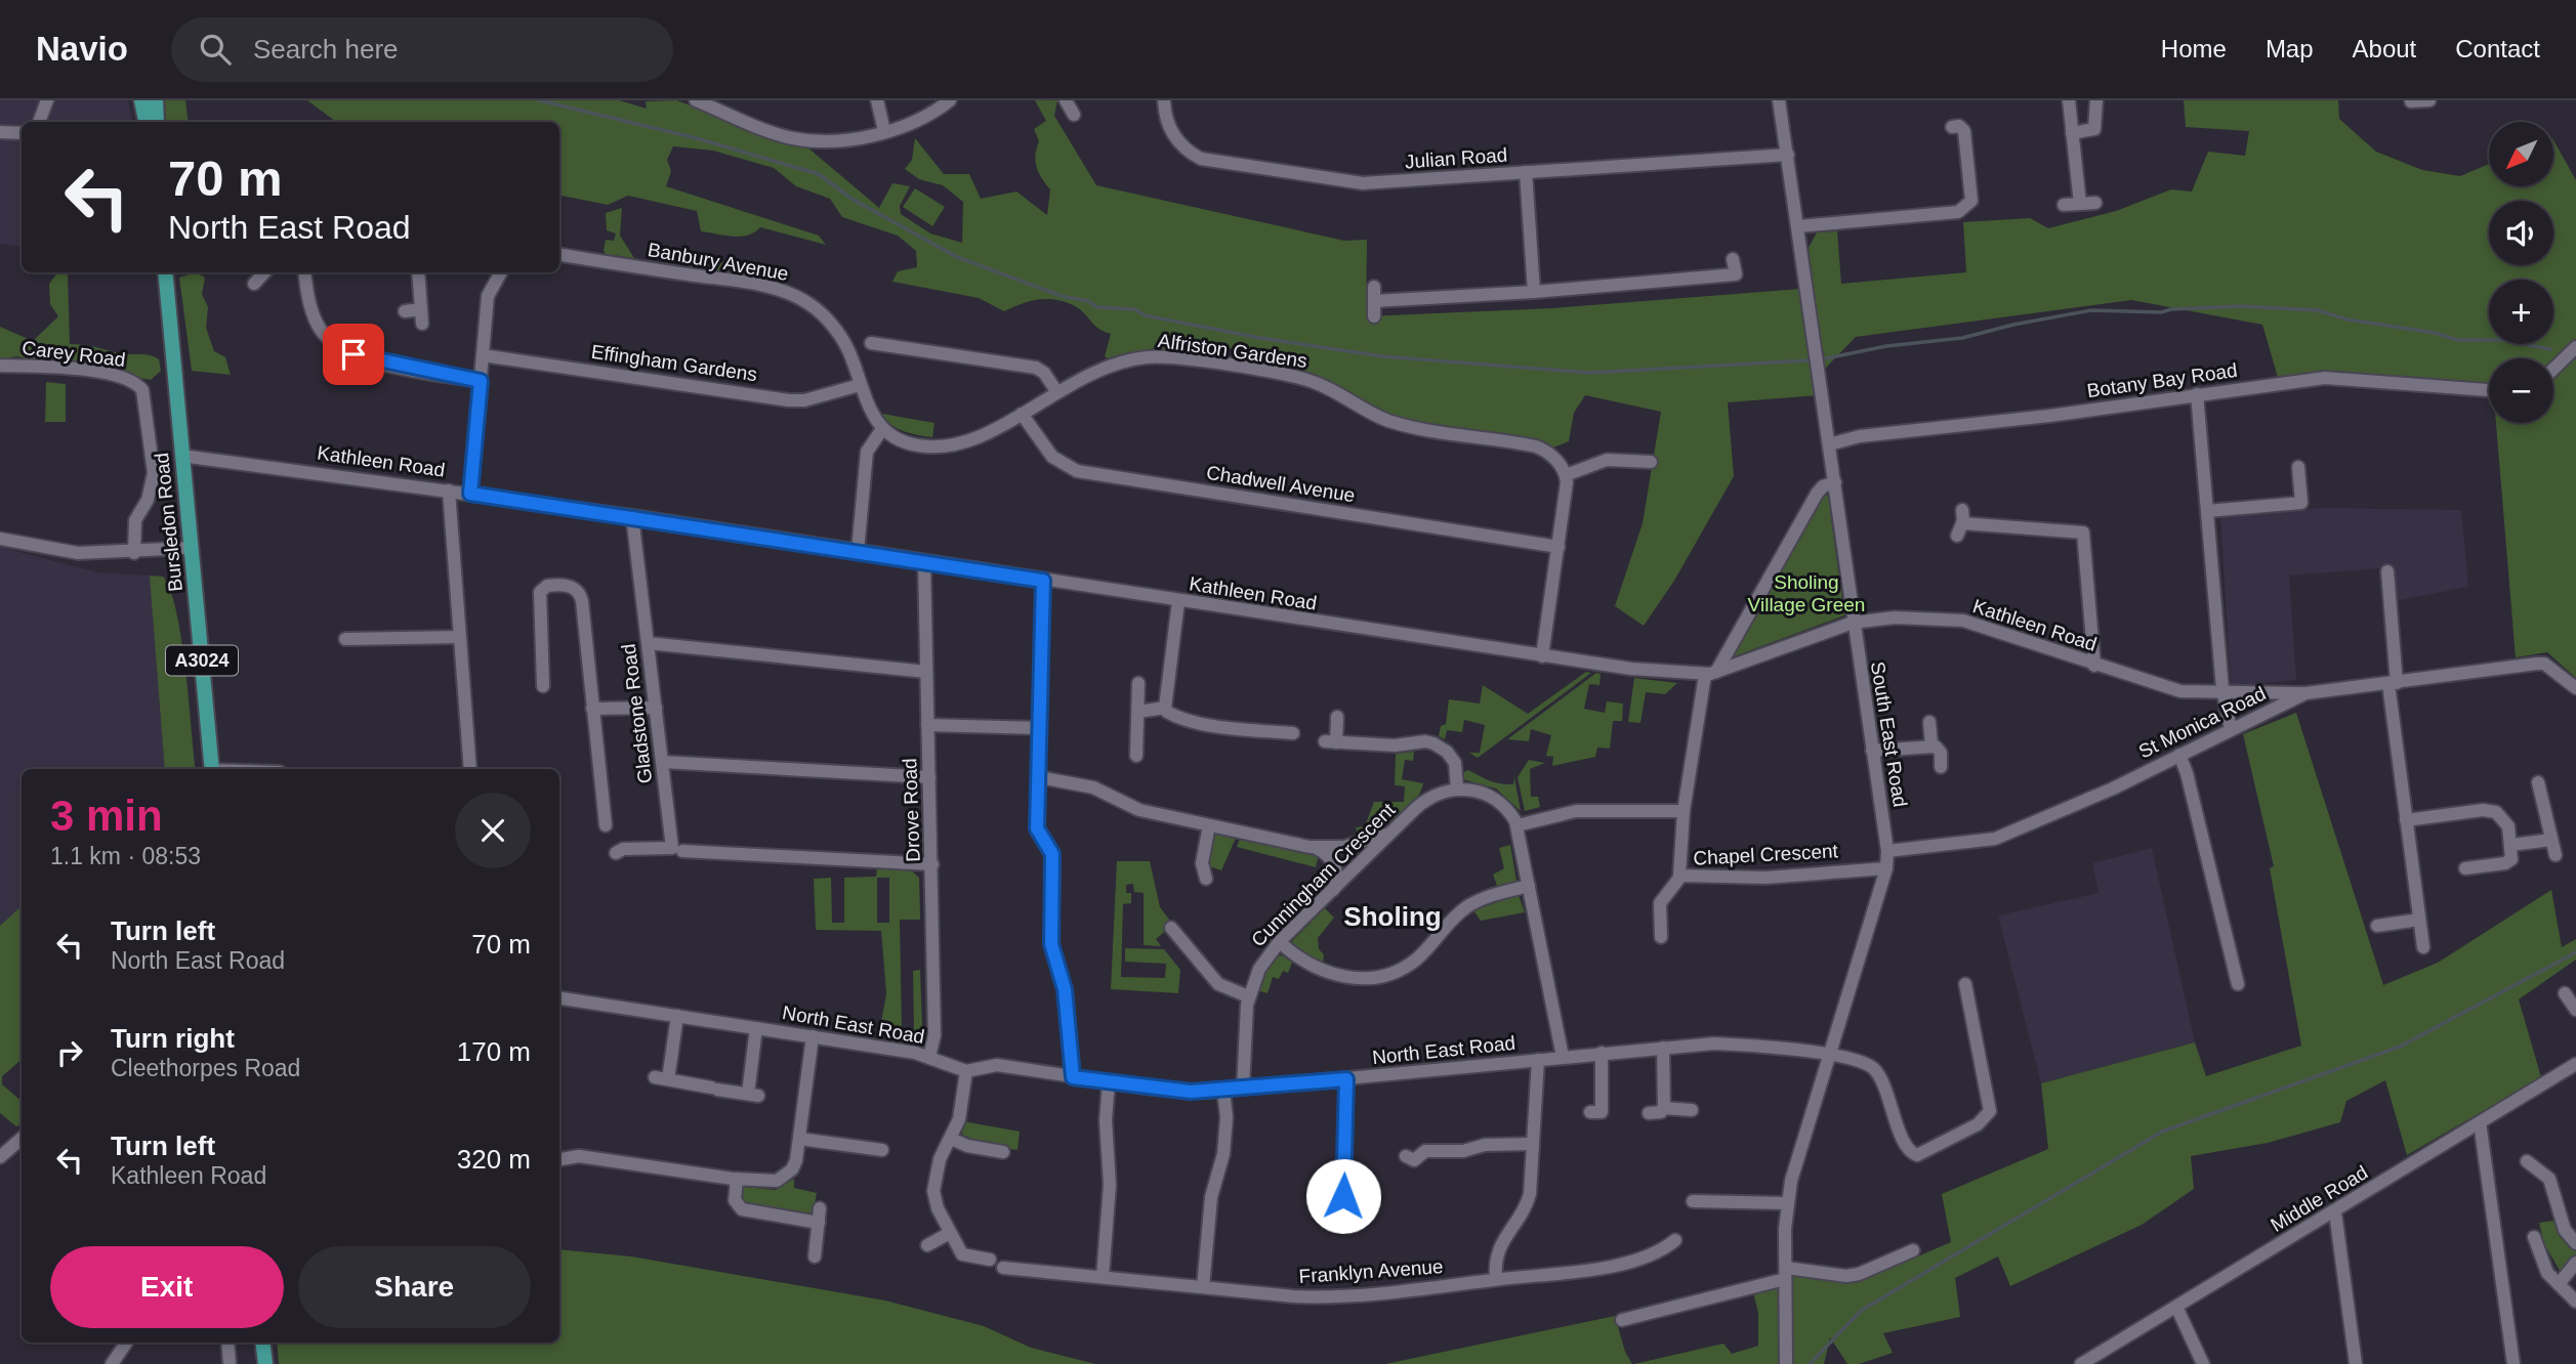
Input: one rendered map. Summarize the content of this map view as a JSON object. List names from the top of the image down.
{
  "streets": {
    "main road": ["Bursledon Road", "A3024"],
    "street": [
      "Julian Road",
      "Banbury Avenue",
      "Alfriston Gardens",
      "Carey Road",
      "Effingham Gardens",
      "Botany Bay Road",
      "Kathleen Road",
      "Chadwell Avenue",
      "Gladstone Road",
      "St Monica Road",
      "South East Road",
      "Drove Road",
      "Chapel Crescent",
      "Cunningham Crescent",
      "North East Road",
      "Middle Road",
      "Franklyn Avenue"
    ]
  },
  "crossings": [
    ["Julian Road", "South East Road"],
    ["Banbury Avenue", "Alfriston Gardens"],
    ["Banbury Avenue", "Effingham Gardens"],
    ["Alfriston Gardens", "Chadwell Avenue"],
    ["Botany Bay Road", "South East Road"],
    ["Kathleen Road", "Bursledon Road"],
    ["Kathleen Road", "Gladstone Road"],
    ["Kathleen Road", "St Monica Road"],
    ["Kathleen Road", "South East Road"],
    ["Kathleen Road", "Drove Road"],
    ["Kathleen Road", "Chapel Crescent"],
    ["St Monica Road", "South East Road"],
    ["South East Road", "Chapel Crescent"],
    ["South East Road", "North East Road"],
    ["Drove Road", "North East Road"],
    ["Cunningham Crescent", "North East Road"]
  ],
  "districts": ["Sholing"],
  "parks": ["Sholing Village Green"],
  "north": "bottom left",
  "page": {
    "header": "Navio",
    "search": "Search here",
    "nav": [
      "Home",
      "Map",
      "About",
      "Contact"
    ],
    "map_buttons": ["+", "−"],
    "turn": ["70 m", "North East Road"],
    "heading": ["3 min", "1.1 km · 08:53"],
    "list": [
      {
        "name": "Turn left",
        "note": "North East Road",
        "value": "70 m"
      },
      {
        "name": "Turn right",
        "note": "Cleethorpes Road",
        "value": "170 m"
      },
      {
        "name": "Turn left",
        "note": "Kathleen Road",
        "value": "320 m"
      }
    ],
    "buttons": ["Exit", "Share"]
  }
}
